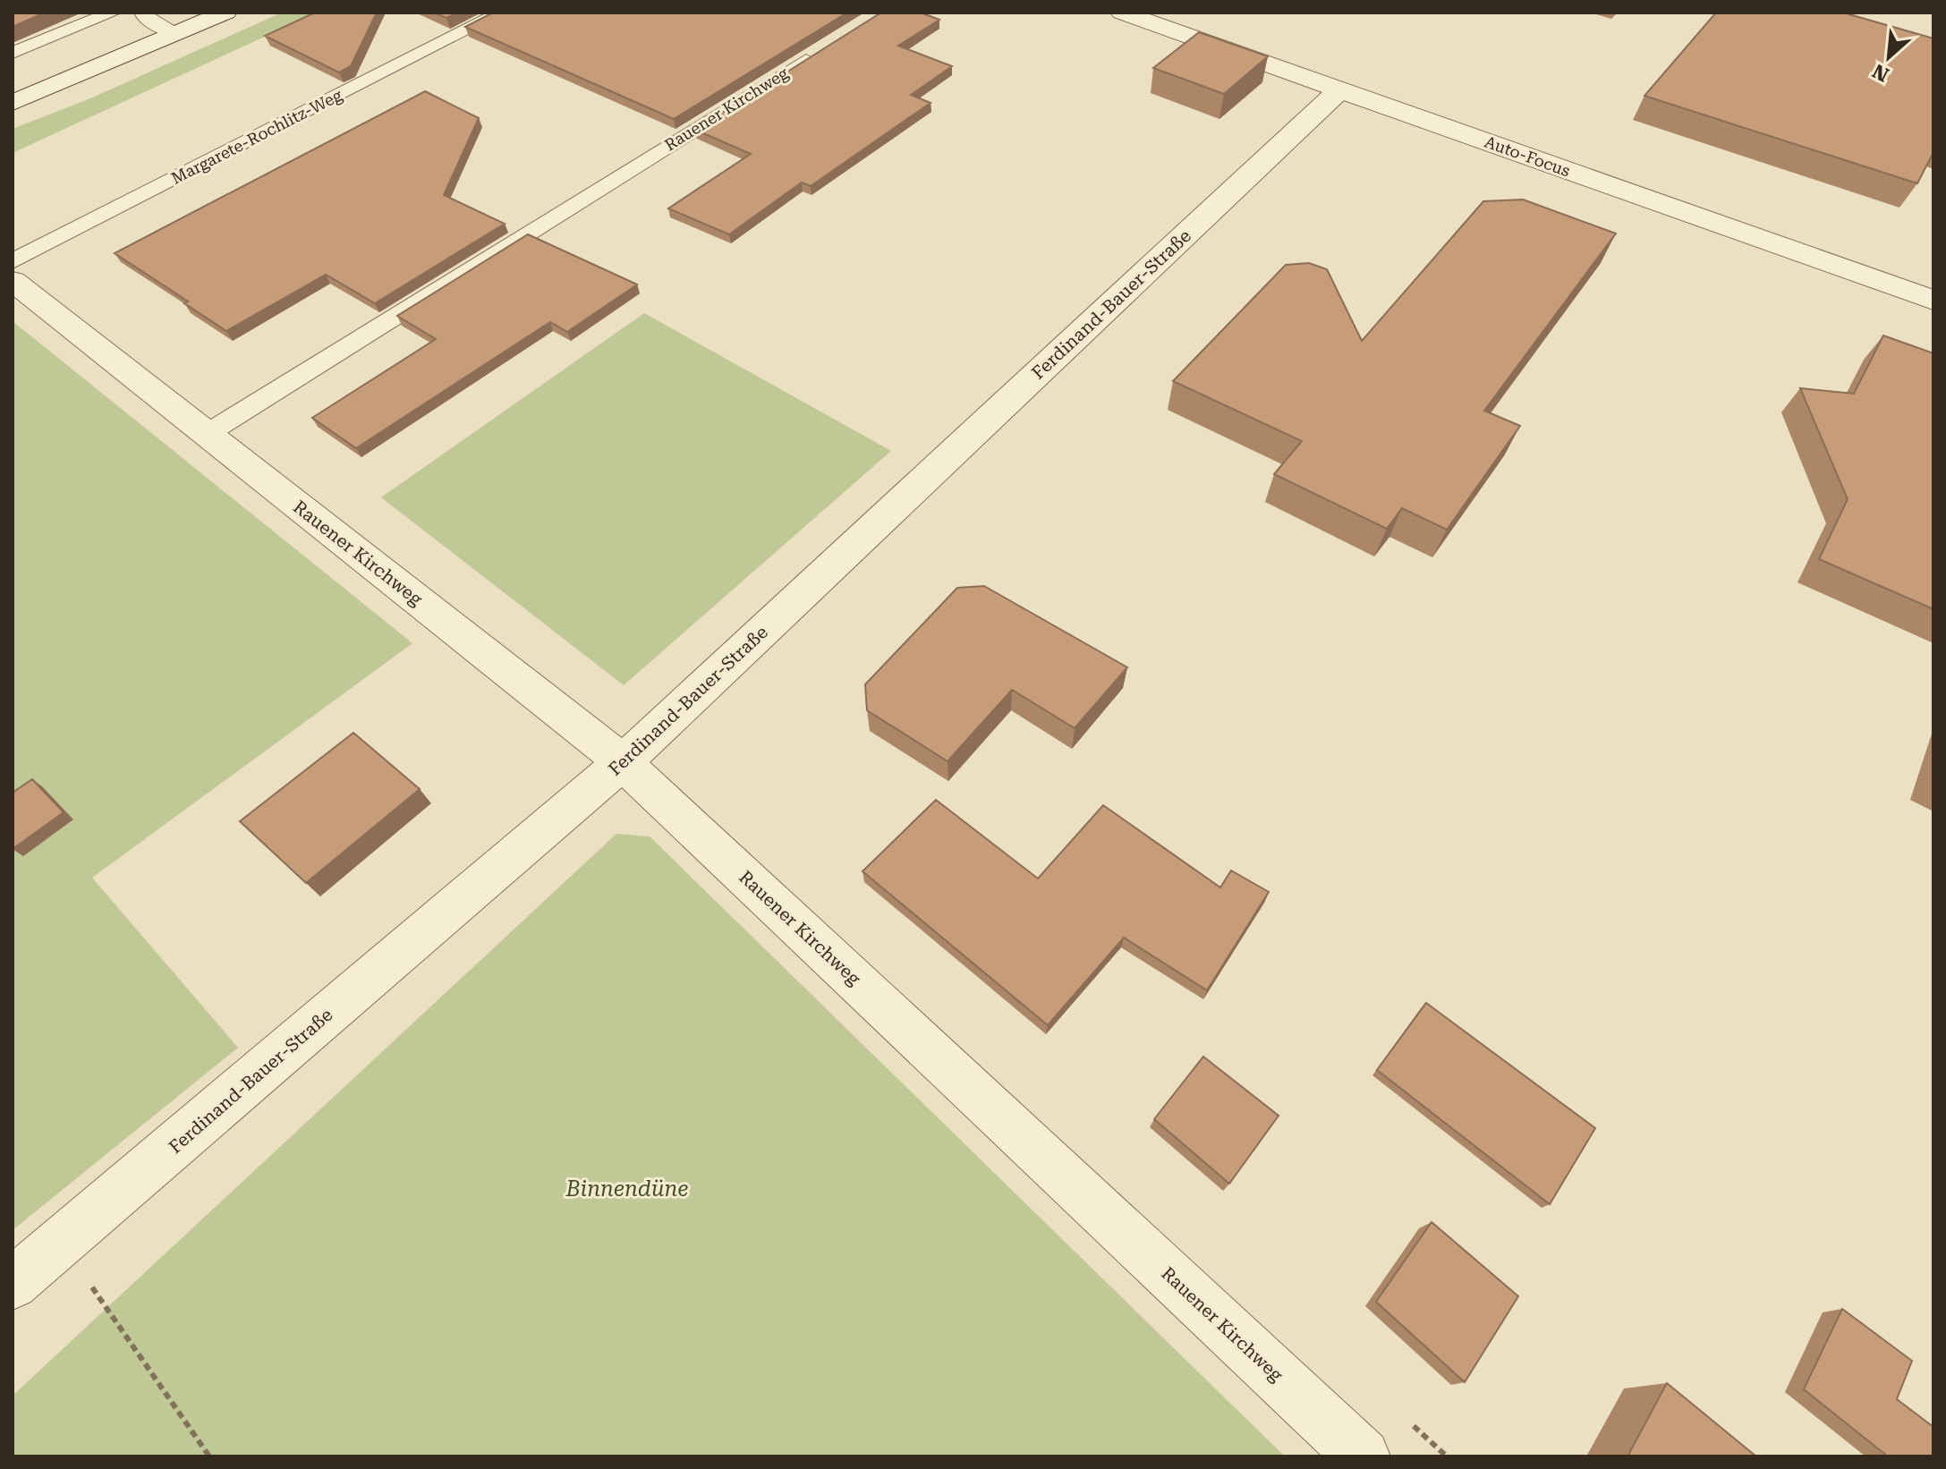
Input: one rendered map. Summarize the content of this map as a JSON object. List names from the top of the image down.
{
  "streets": {
    "street": ["Rauener Kirchweg", "Auto-Focus", "Ferdinand-Bauer-Straße"],
    "lane": ["Margarete-Rochlitz-Weg"]
  },
  "crossings": [
    ["Rauener Kirchweg", "Ferdinand-Bauer-Straße"],
    ["Auto-Focus", "Ferdinand-Bauer-Straße"]
  ],
  "parks": ["Binnendüne"],
  "north": "bottom left"
}
